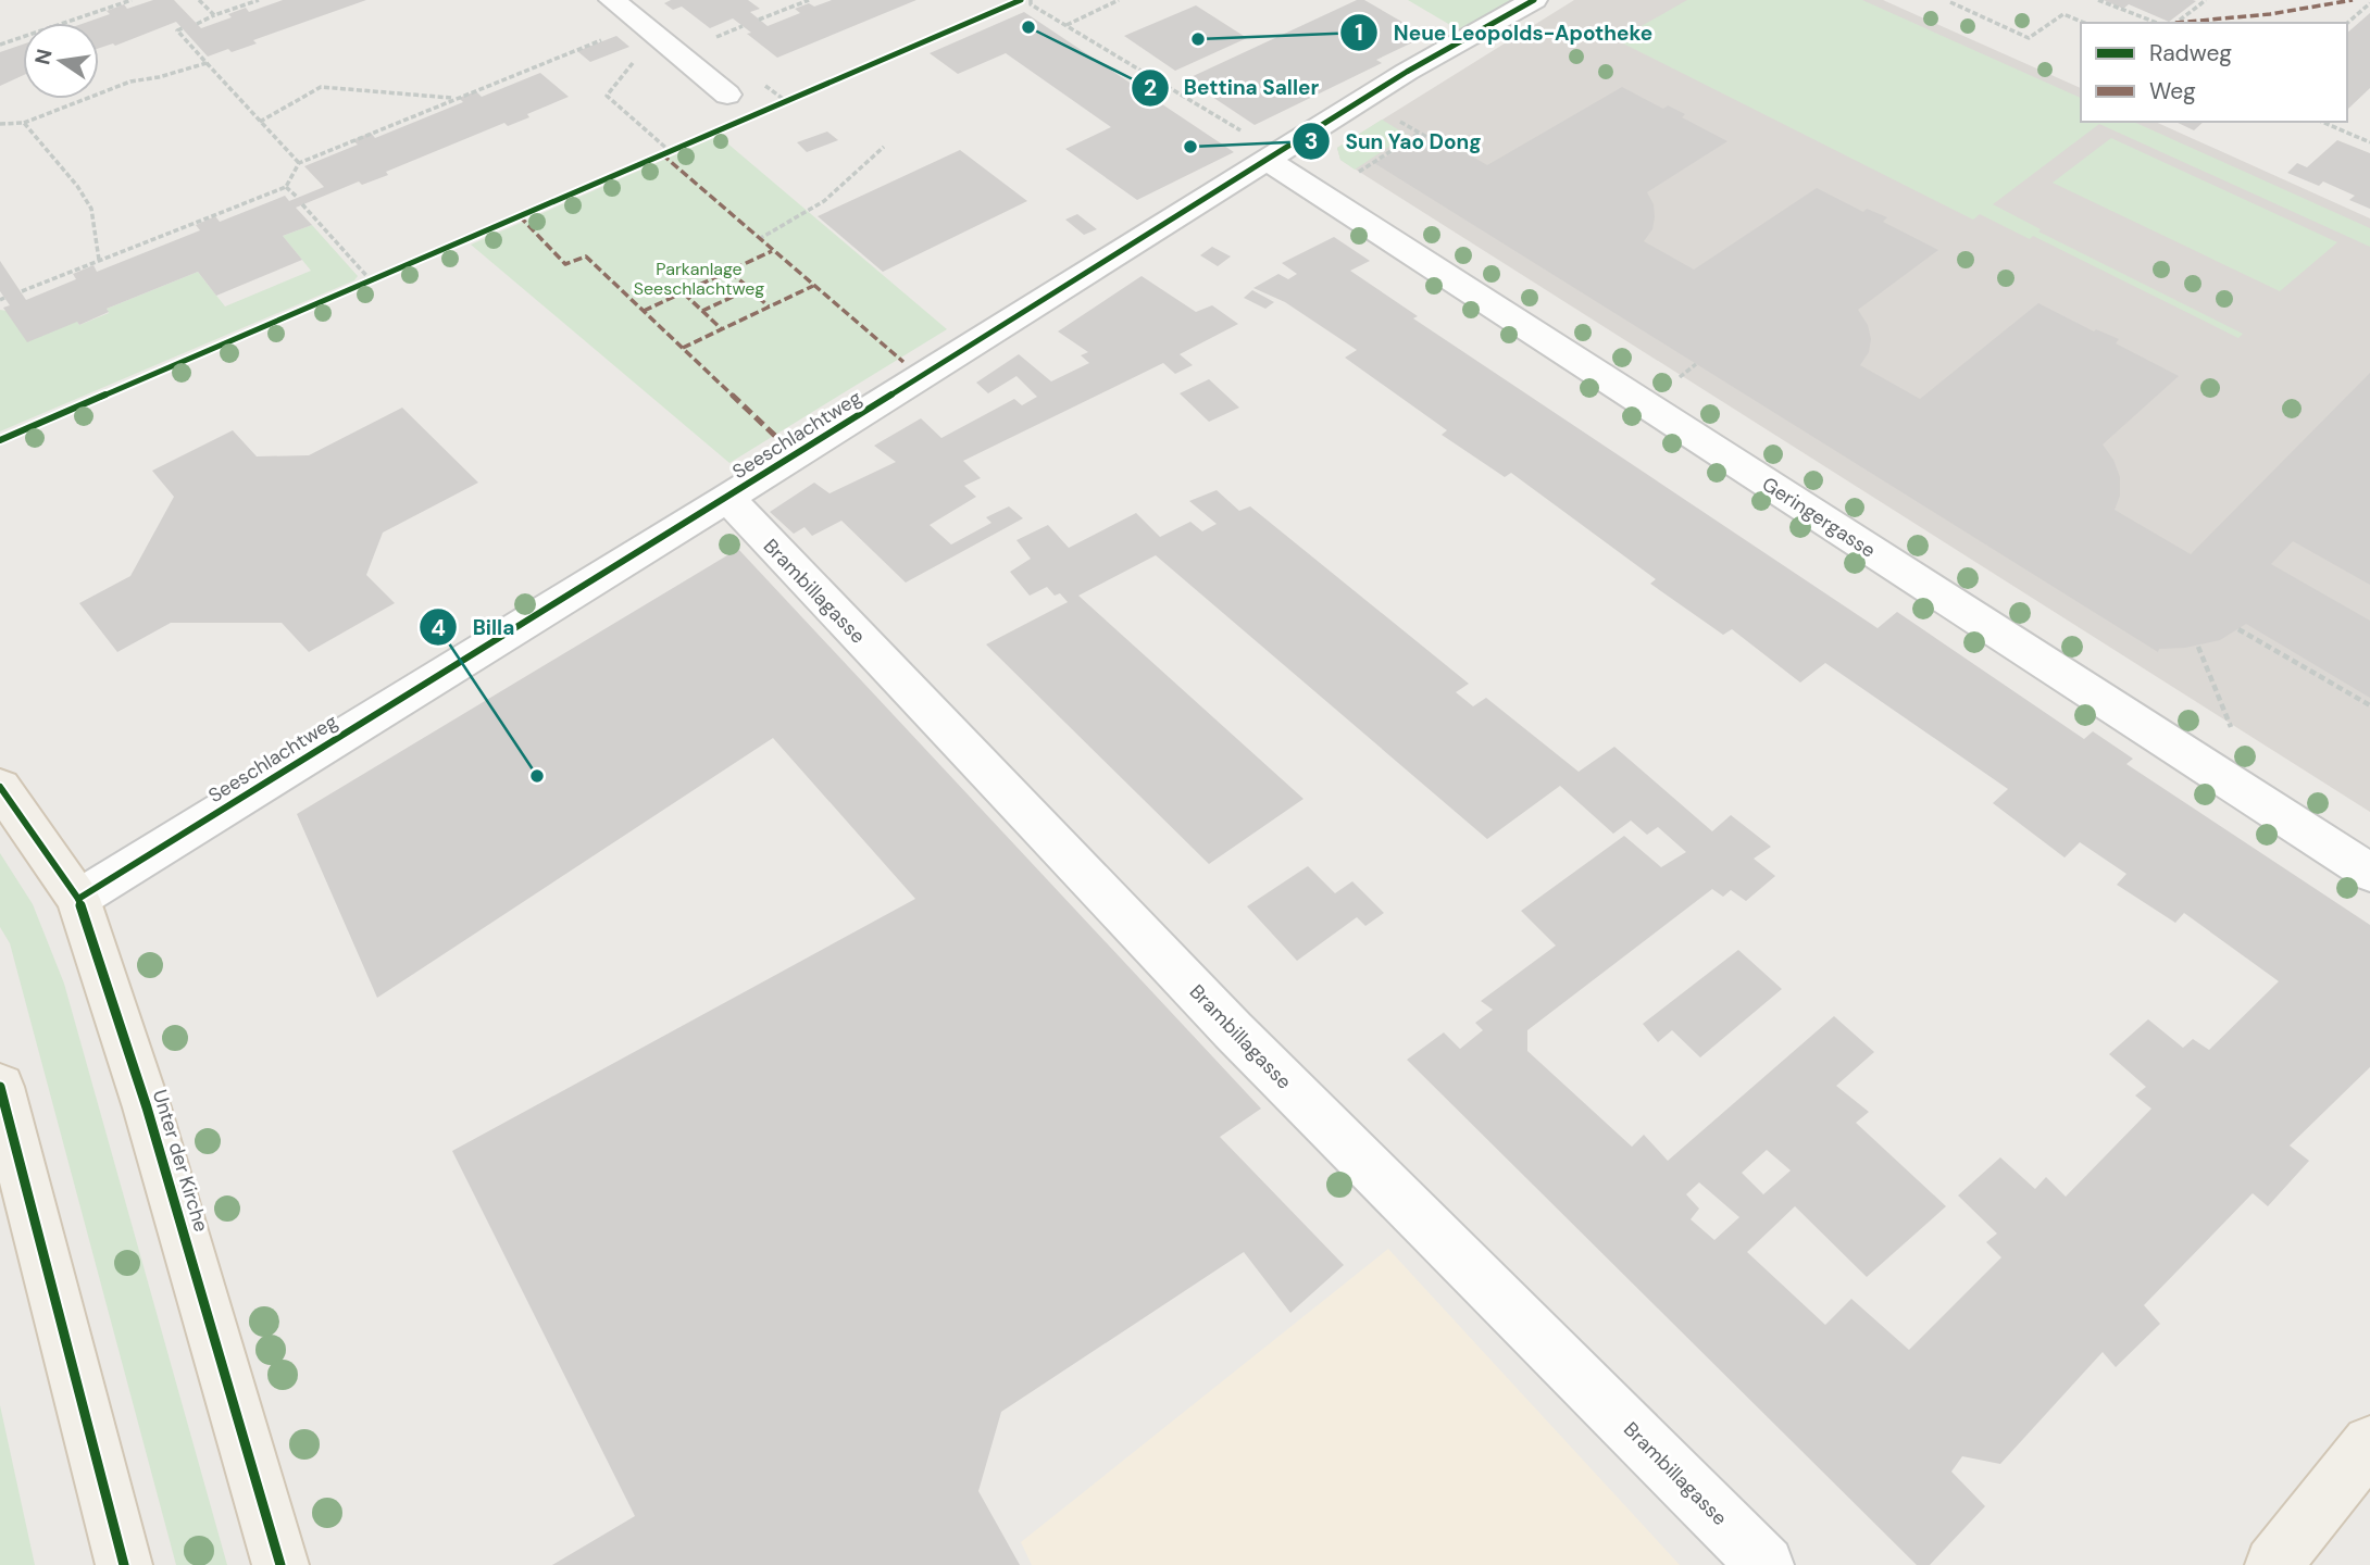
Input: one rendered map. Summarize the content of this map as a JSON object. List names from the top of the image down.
{
  "streets": {
    "main road": ["Unter der Kirche"],
    "street": ["Seeschlachtweg", "Geringergasse", "Brambillagasse"]
  },
  "crossings": [
    ["Seeschlachtweg", "Geringergasse"],
    ["Seeschlachtweg", "Brambillagasse"],
    ["Seeschlachtweg", "Unter der Kirche"]
  ],
  "parks": ["Parkanlage Seeschlachtweg"],
  "places": [
    "Bettina Saller",
    "Neue Leopolds-Apotheke",
    "Sun Yao Dong",
    "Billa"
  ],
  "legend": ["Radweg", "Weg"],
  "north": "left"
}
